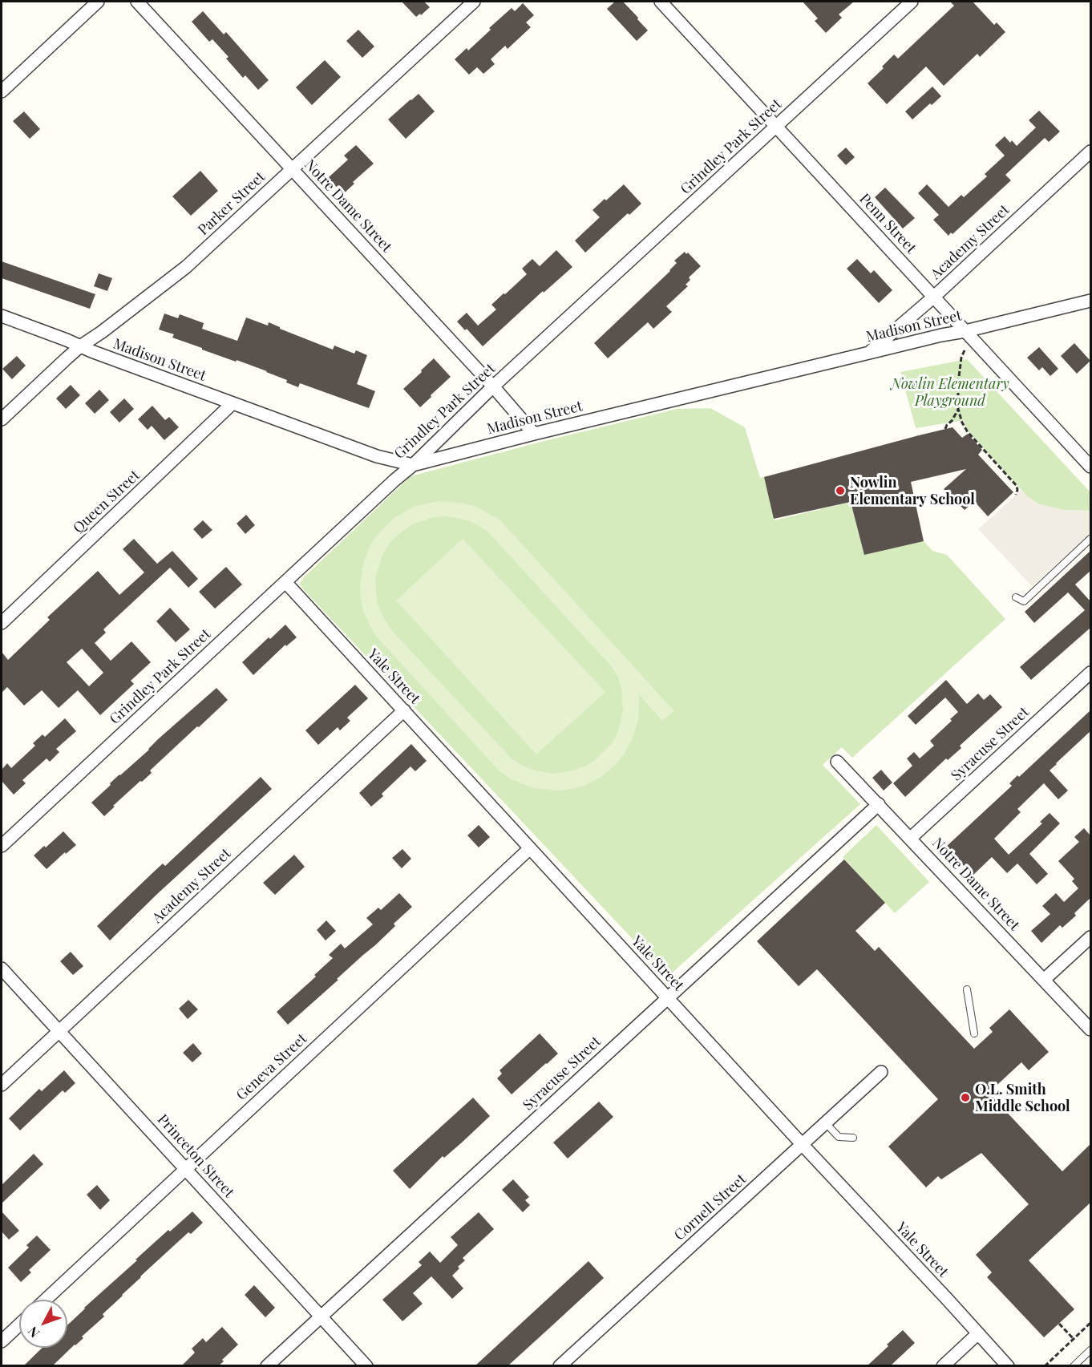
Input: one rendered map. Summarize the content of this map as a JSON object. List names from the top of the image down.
{
  "streets": {
    "street": [
      "Grindley Park Street",
      "Parker Street",
      "Notre Dame Street",
      "Penn Street",
      "Academy Street",
      "Madison Street",
      "Queen Street",
      "Yale Street",
      "Syracuse Street",
      "Geneva Street",
      "Princeton Street",
      "Cornell Street"
    ]
  },
  "crossings": [
    ["Grindley Park Street", "Notre Dame Street"],
    ["Grindley Park Street", "Penn Street"],
    ["Grindley Park Street", "Madison Street"],
    ["Grindley Park Street", "Yale Street"],
    ["Parker Street", "Notre Dame Street"],
    ["Parker Street", "Madison Street"],
    ["Notre Dame Street", "Madison Street"],
    ["Notre Dame Street", "Syracuse Street"],
    ["Penn Street", "Academy Street"],
    ["Penn Street", "Madison Street"],
    ["Academy Street", "Madison Street"],
    ["Academy Street", "Yale Street"],
    ["Academy Street", "Princeton Street"],
    ["Madison Street", "Queen Street"],
    ["Yale Street", "Syracuse Street"],
    ["Yale Street", "Geneva Street"],
    ["Yale Street", "Cornell Street"],
    ["Syracuse Street", "Princeton Street"],
    ["Geneva Street", "Princeton Street"]
  ],
  "parks": ["Nowlin Elementary Playground"],
  "places": ["Nowlin Elementary School", "O.L. Smith Middle School"],
  "north": "bottom left"
}
